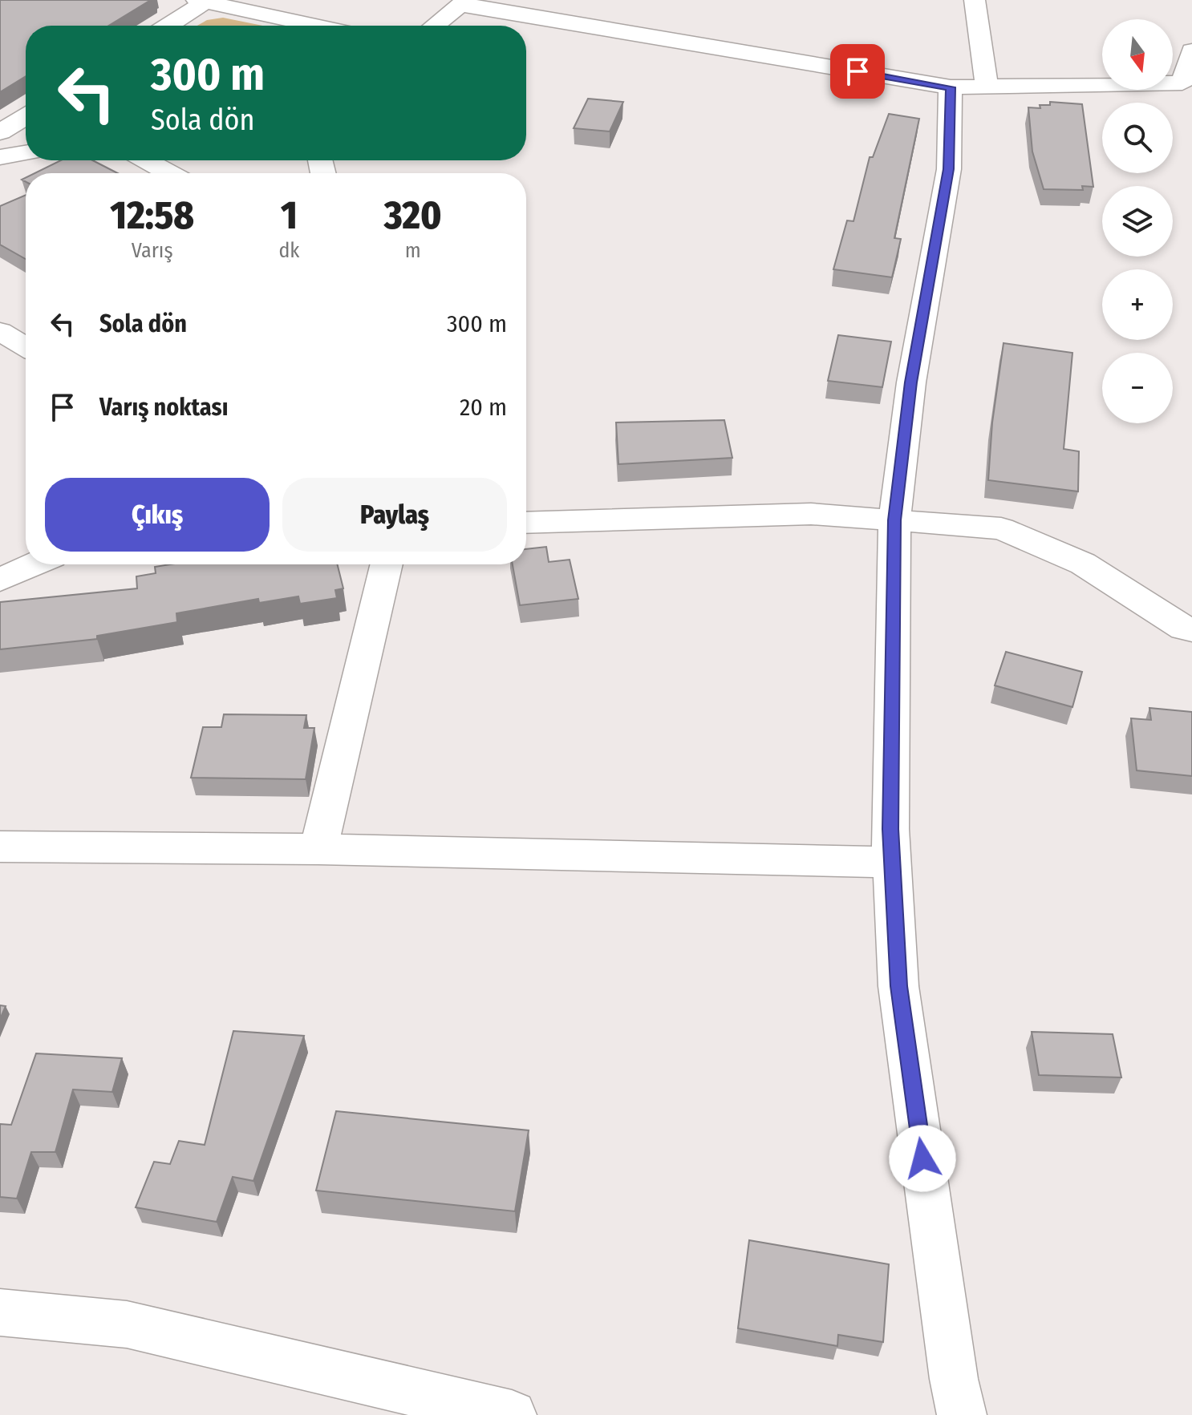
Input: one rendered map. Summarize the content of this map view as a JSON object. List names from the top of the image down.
{
  "north": "bottom",
  "page": {
    "map_buttons": ["+", "−"],
    "turn": ["300 m", "Sola dön"],
    "eta": [
      "12:58",
      "Varış",
      "1",
      "dk",
      "320",
      "m"
    ],
    "list": [
      {
        "name": "Sola dön",
        "value": "300 m"
      },
      {
        "name": "Varış noktası",
        "value": "20 m"
      }
    ],
    "buttons": ["Çıkış", "Paylaş"]
  }
}
